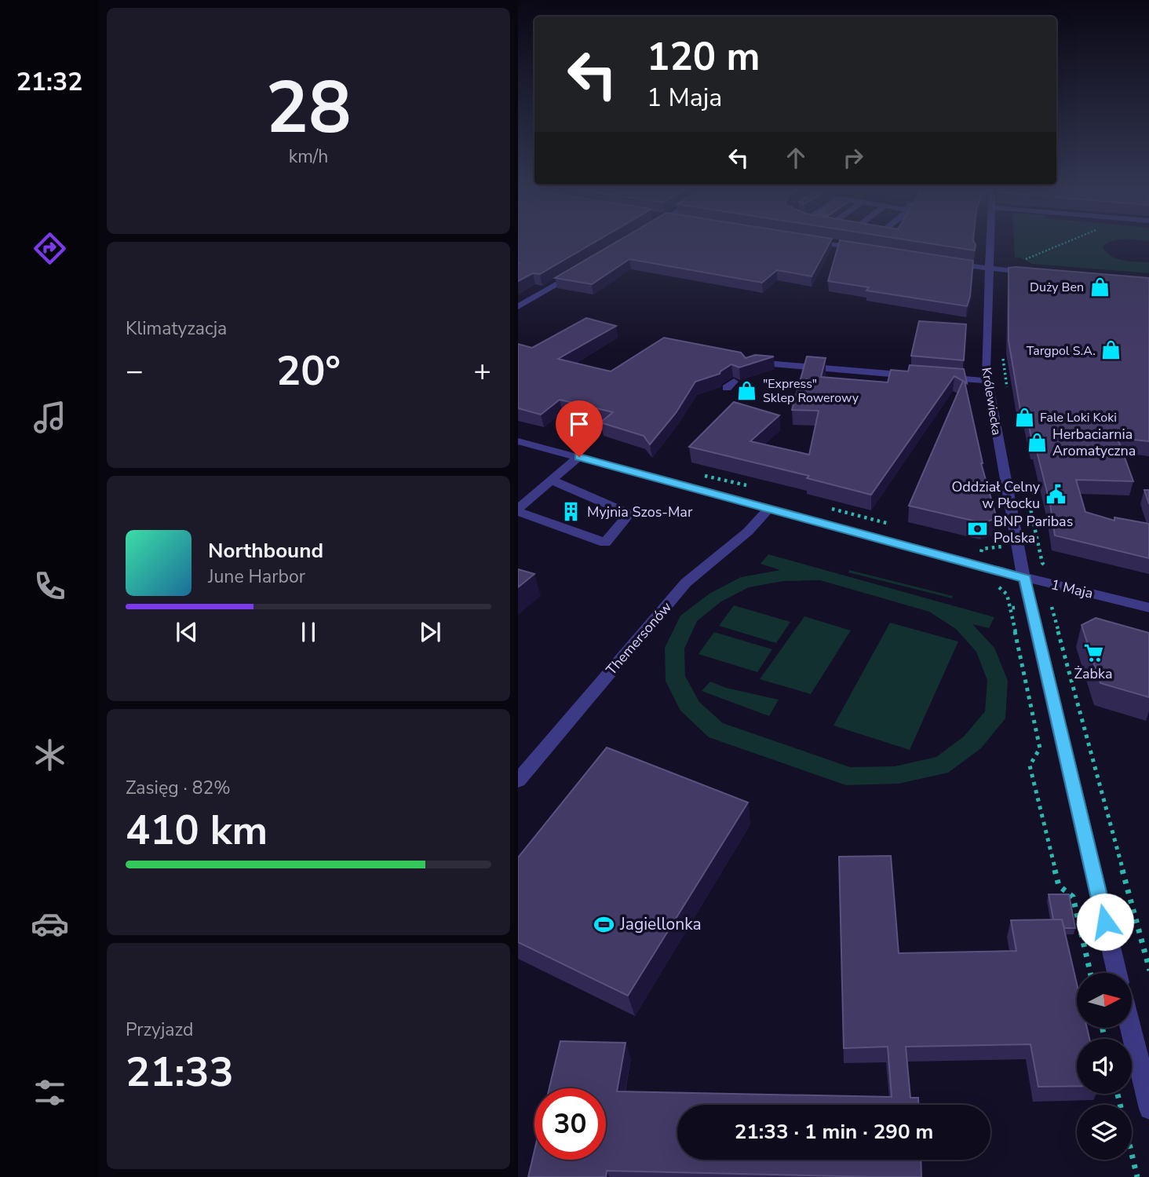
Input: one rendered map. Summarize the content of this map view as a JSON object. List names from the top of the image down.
{
  "streets": {
    "street": ["Królewiecka", "1 Maja", "Themersonów"]
  },
  "crossings": [
    ["Królewiecka", "1 Maja"],
    ["1 Maja", "Themersonów"]
  ],
  "places": {
    "shop": [
      "Duży Ben",
      "Targpol S.A.",
      "\"Express\" Sklep Rowerowy",
      "Fale Loki Koki",
      "Herbaciarnia Aromatyczna"
    ],
    "public building": ["Oddział Celny w Płocku"],
    "building": ["Myjnia Szos-Mar"],
    "bank": ["BNP Paribas Polska"],
    "supermarket": ["Żabka"],
    "sports": ["Jagiellonka"]
  },
  "north": "right",
  "page": {
    "tabs": "21:32",
    "tile": [
      ["28", "km/h"],
      "Klimatyzacja",
      ["Zasięg · 82%", "410 km"],
      ["Przyjazd", "21:33"]
    ],
    "turn": ["120 m", "1 Maja"],
    "heat": ["−", "20°", "+"],
    "song": ["Northbound", "June Harbor"],
    "limit": "30",
    "trip": "21:33 · 1 min · 290 m"
  }
}
